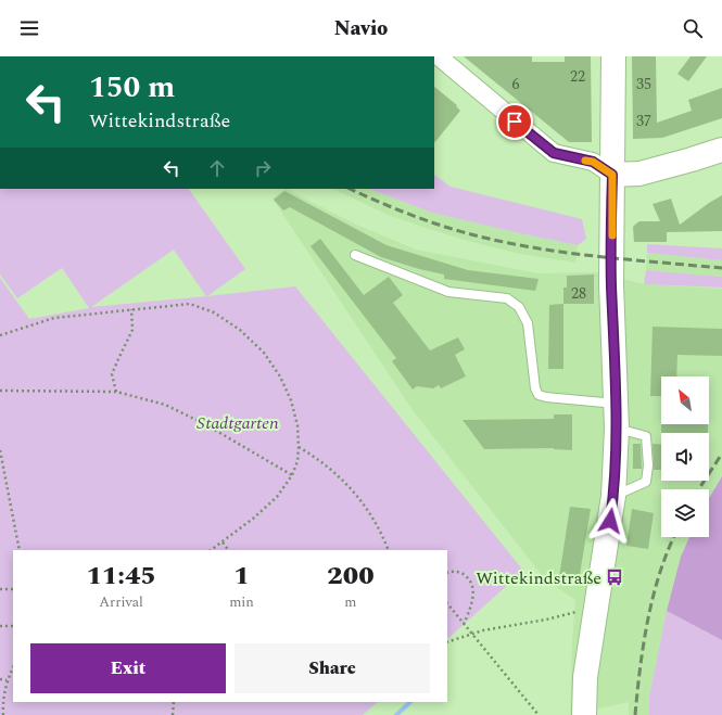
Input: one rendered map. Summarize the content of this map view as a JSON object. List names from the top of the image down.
{
  "parks": ["Stadtgarten"],
  "places": {
    "bus stop": ["Wittekindstraße"]
  },
  "house_numbers": [
    "22",
    "6",
    "35",
    "37",
    "28"
  ],
  "north": "top left",
  "page": {
    "header": "Navio",
    "turn": ["150 m", "Wittekindstraße"],
    "eta": [
      "11:45",
      "Arrival",
      "1",
      "min",
      "200",
      "m"
    ],
    "buttons": ["Exit", "Share"]
  }
}
